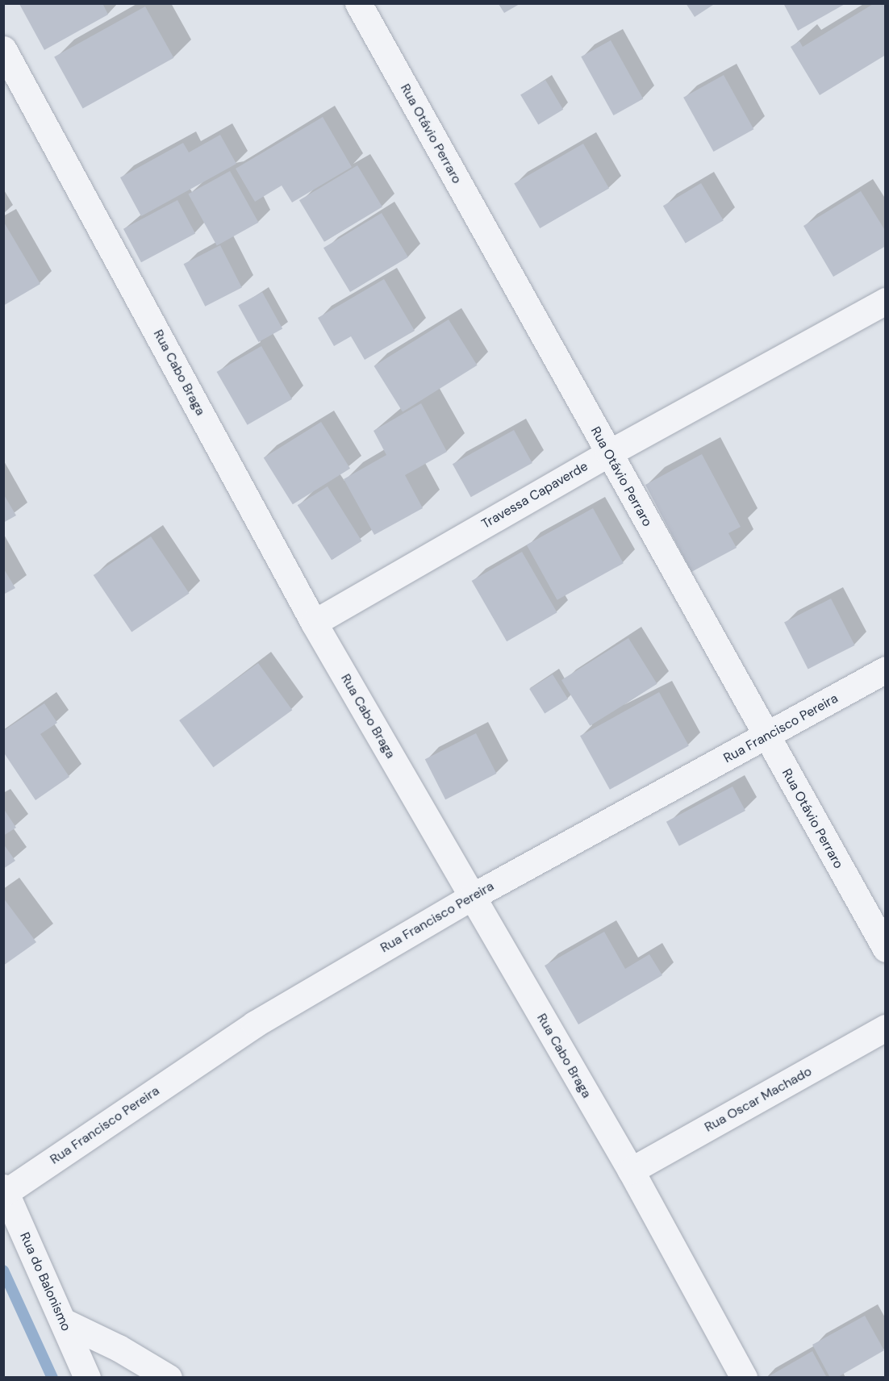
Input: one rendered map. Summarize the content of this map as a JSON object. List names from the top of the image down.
{
  "streets": {
    "street": [
      "Rua Otávio Perraro",
      "Rua Cabo Braga",
      "Travessa Capaverde",
      "Rua Francisco Pereira",
      "Rua Oscar Machado",
      "Rua do Balonismo"
    ]
  },
  "crossings": [
    ["Rua Otávio Perraro", "Travessa Capaverde"],
    ["Rua Otávio Perraro", "Rua Francisco Pereira"],
    ["Rua Cabo Braga", "Travessa Capaverde"],
    ["Rua Cabo Braga", "Rua Francisco Pereira"],
    ["Rua Cabo Braga", "Rua Oscar Machado"],
    ["Rua Francisco Pereira", "Rua do Balonismo"]
  ]
}
